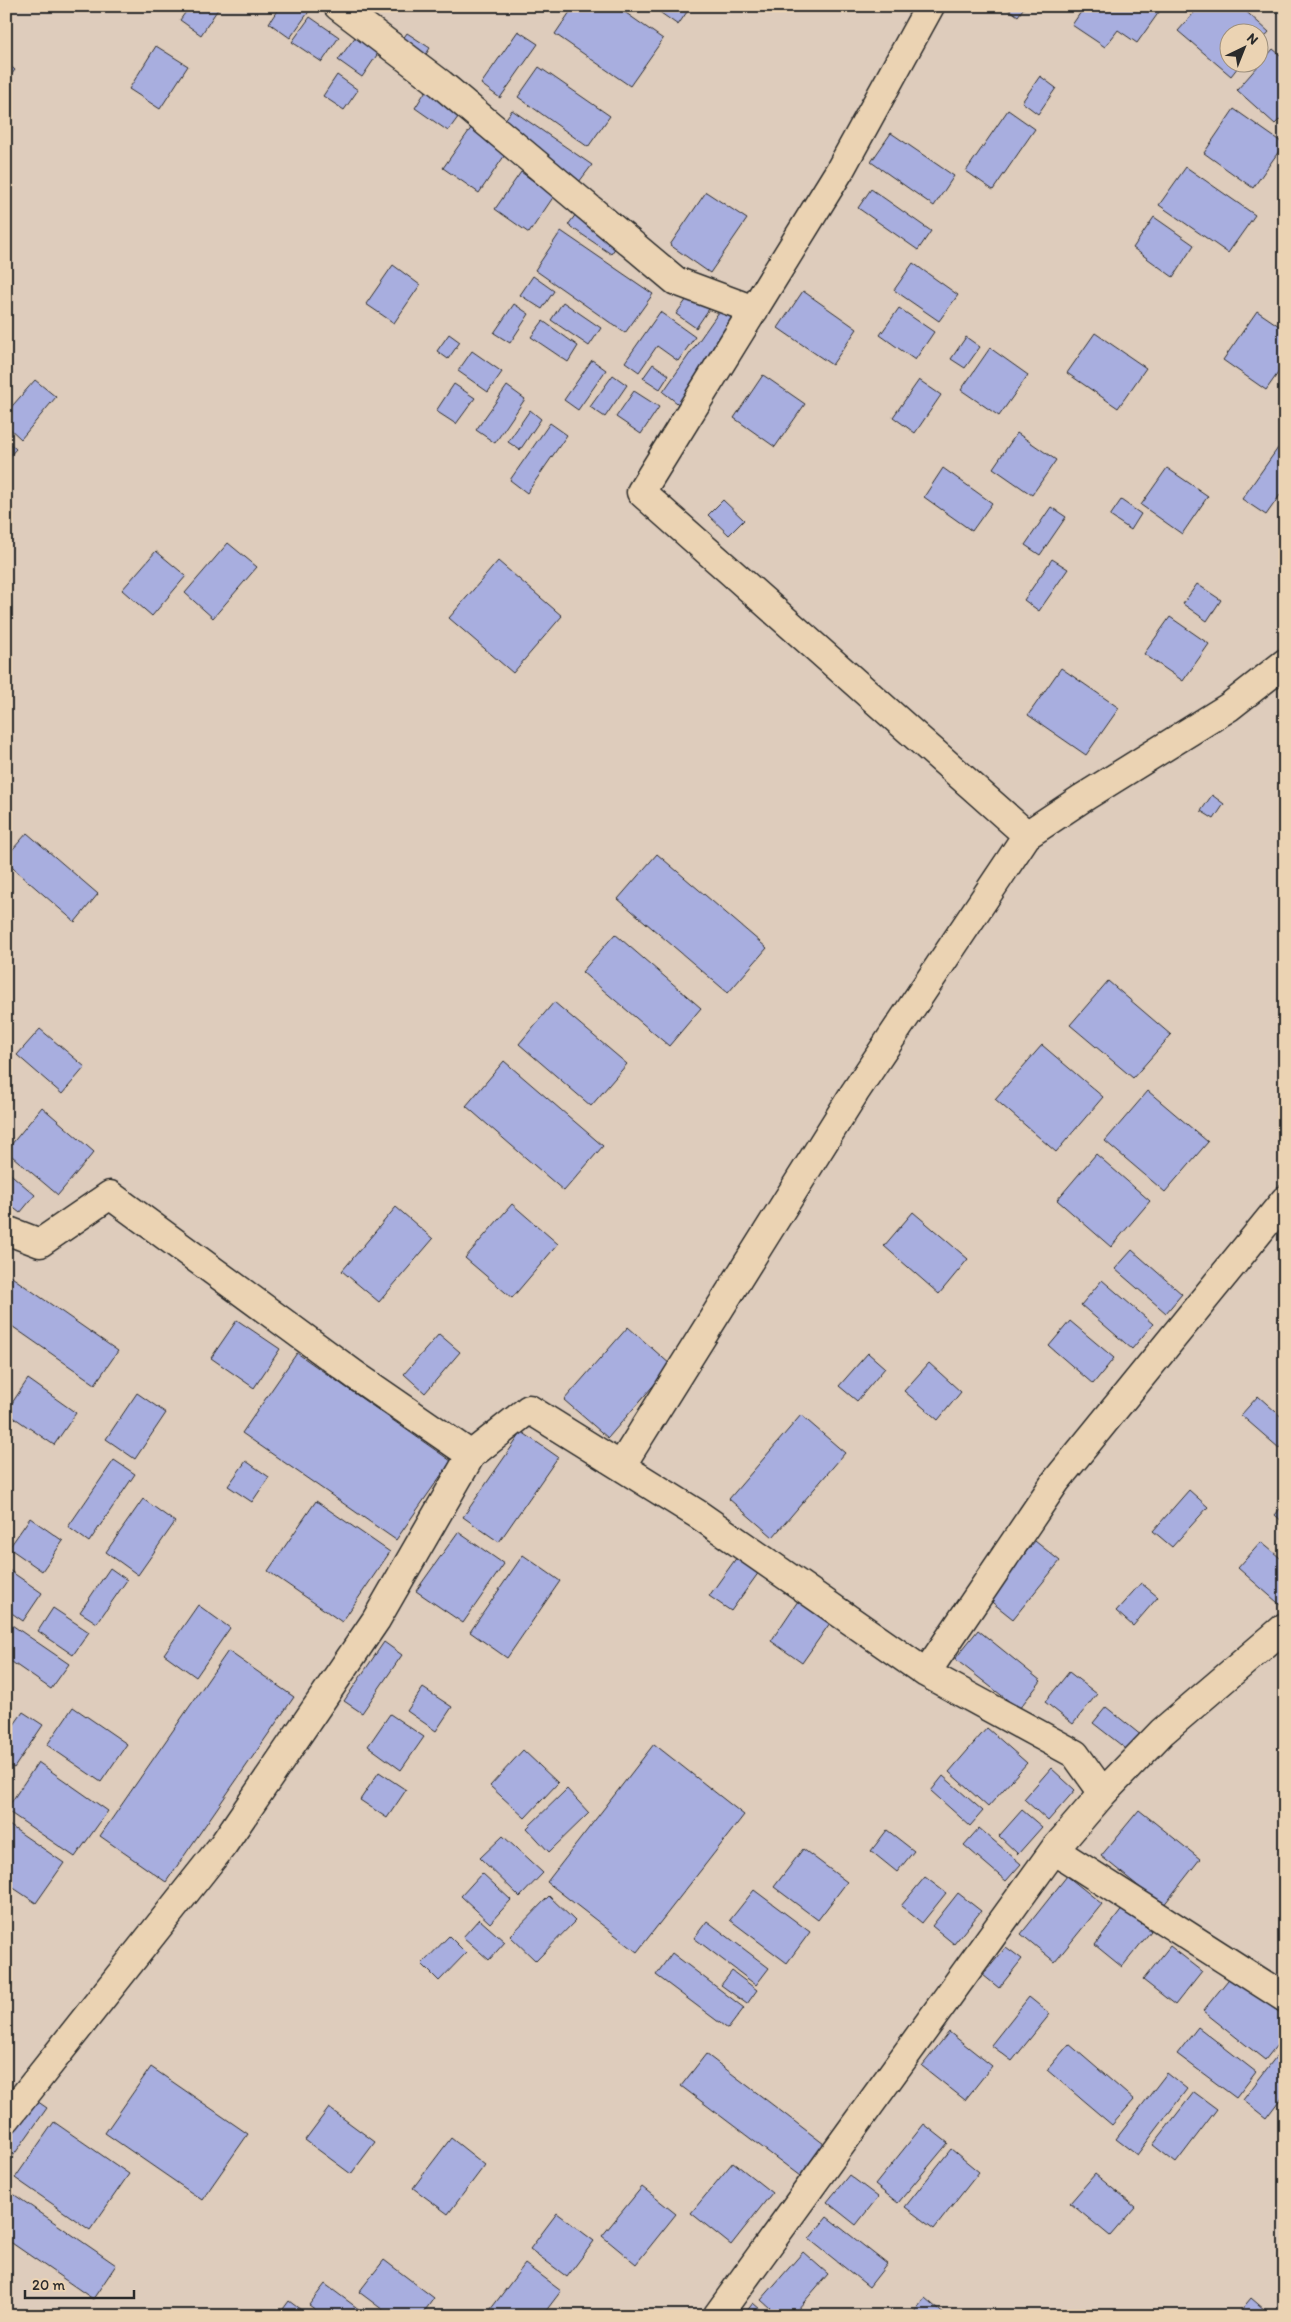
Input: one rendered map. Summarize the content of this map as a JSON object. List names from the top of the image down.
{
  "scale_bar": "20 m",
  "north": "top right"
}
